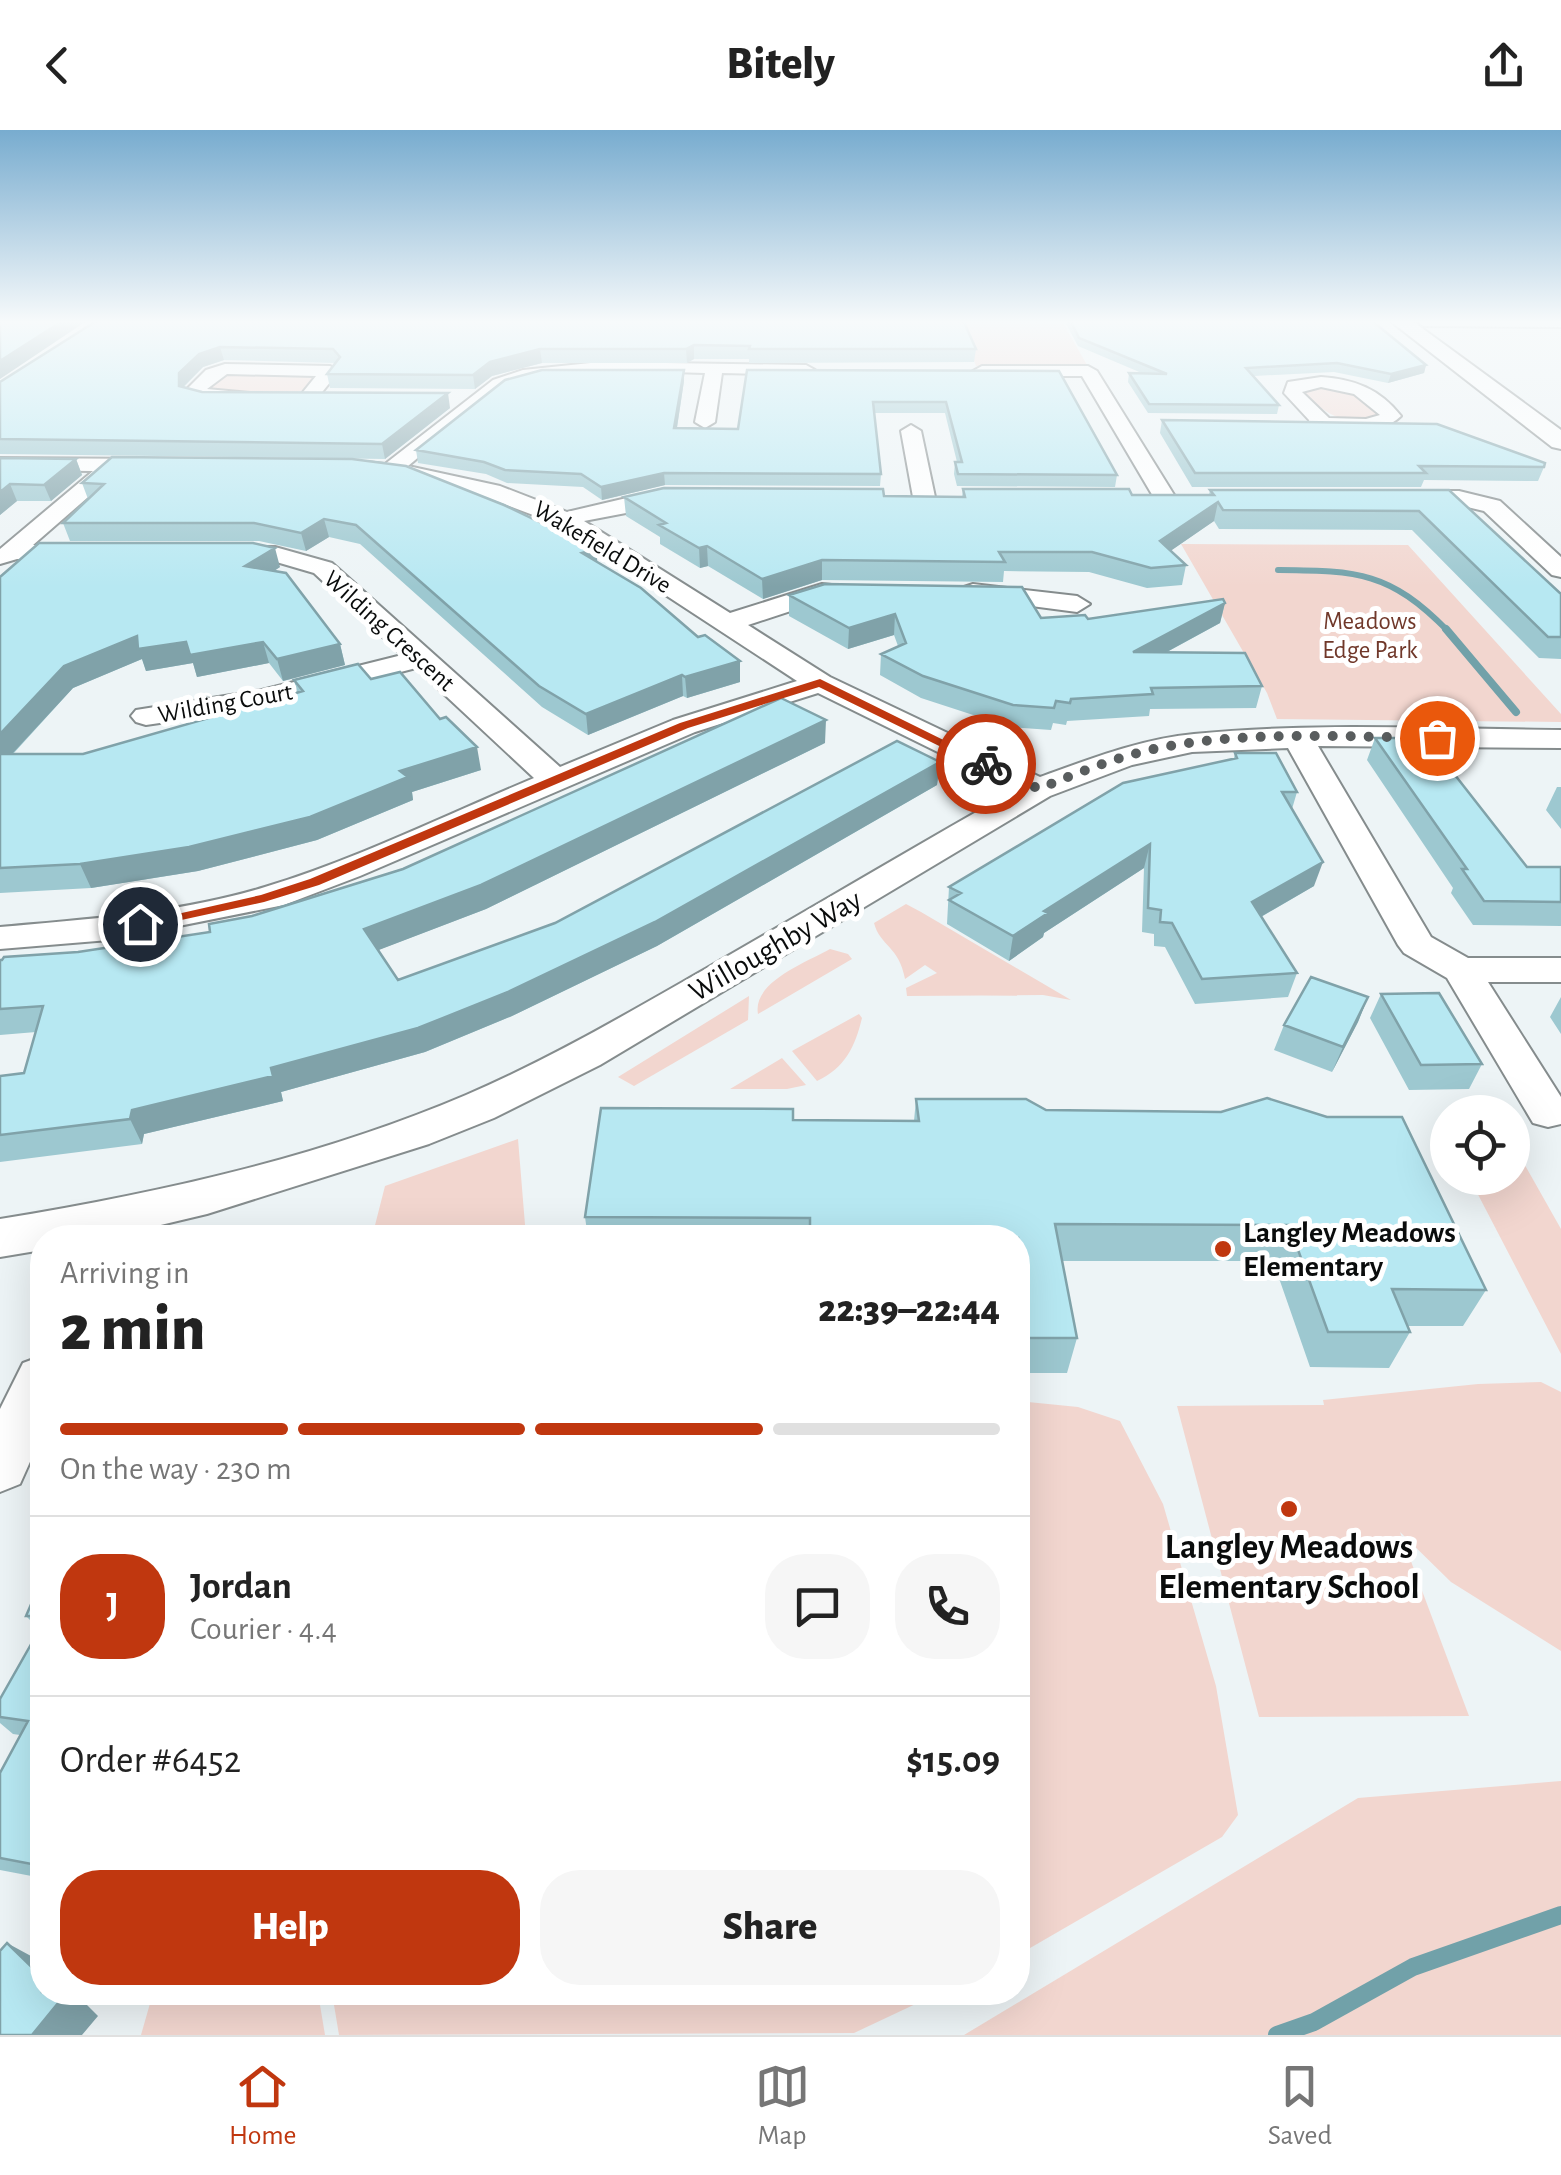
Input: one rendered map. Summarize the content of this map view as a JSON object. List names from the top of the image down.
{
  "streets": {
    "street": [
      "Wakefield Drive",
      "Wilding Crescent",
      "Wilding Court",
      "Willoughby Way"
    ]
  },
  "crossings": [
    ["Wakefield Drive", "Willoughby Way"],
    ["Wilding Crescent", "Wilding Court"]
  ],
  "parks": ["Meadows Edge Park"],
  "places": ["Langley Meadows Elementary", "Langley Meadows Elementary School"],
  "page": {
    "header": "Bitely",
    "heading": ["2 min", "Arriving in", "22:39–22:44"],
    "panel": [
      "Jordan",
      "Courier · 4.4",
      "Order #6452",
      "$15.09"
    ],
    "bar": "On the way · 230 m",
    "round": "J",
    "buttons": ["Help", "Share"],
    "tabs": ["Home", "Map", "Saved"]
  }
}
